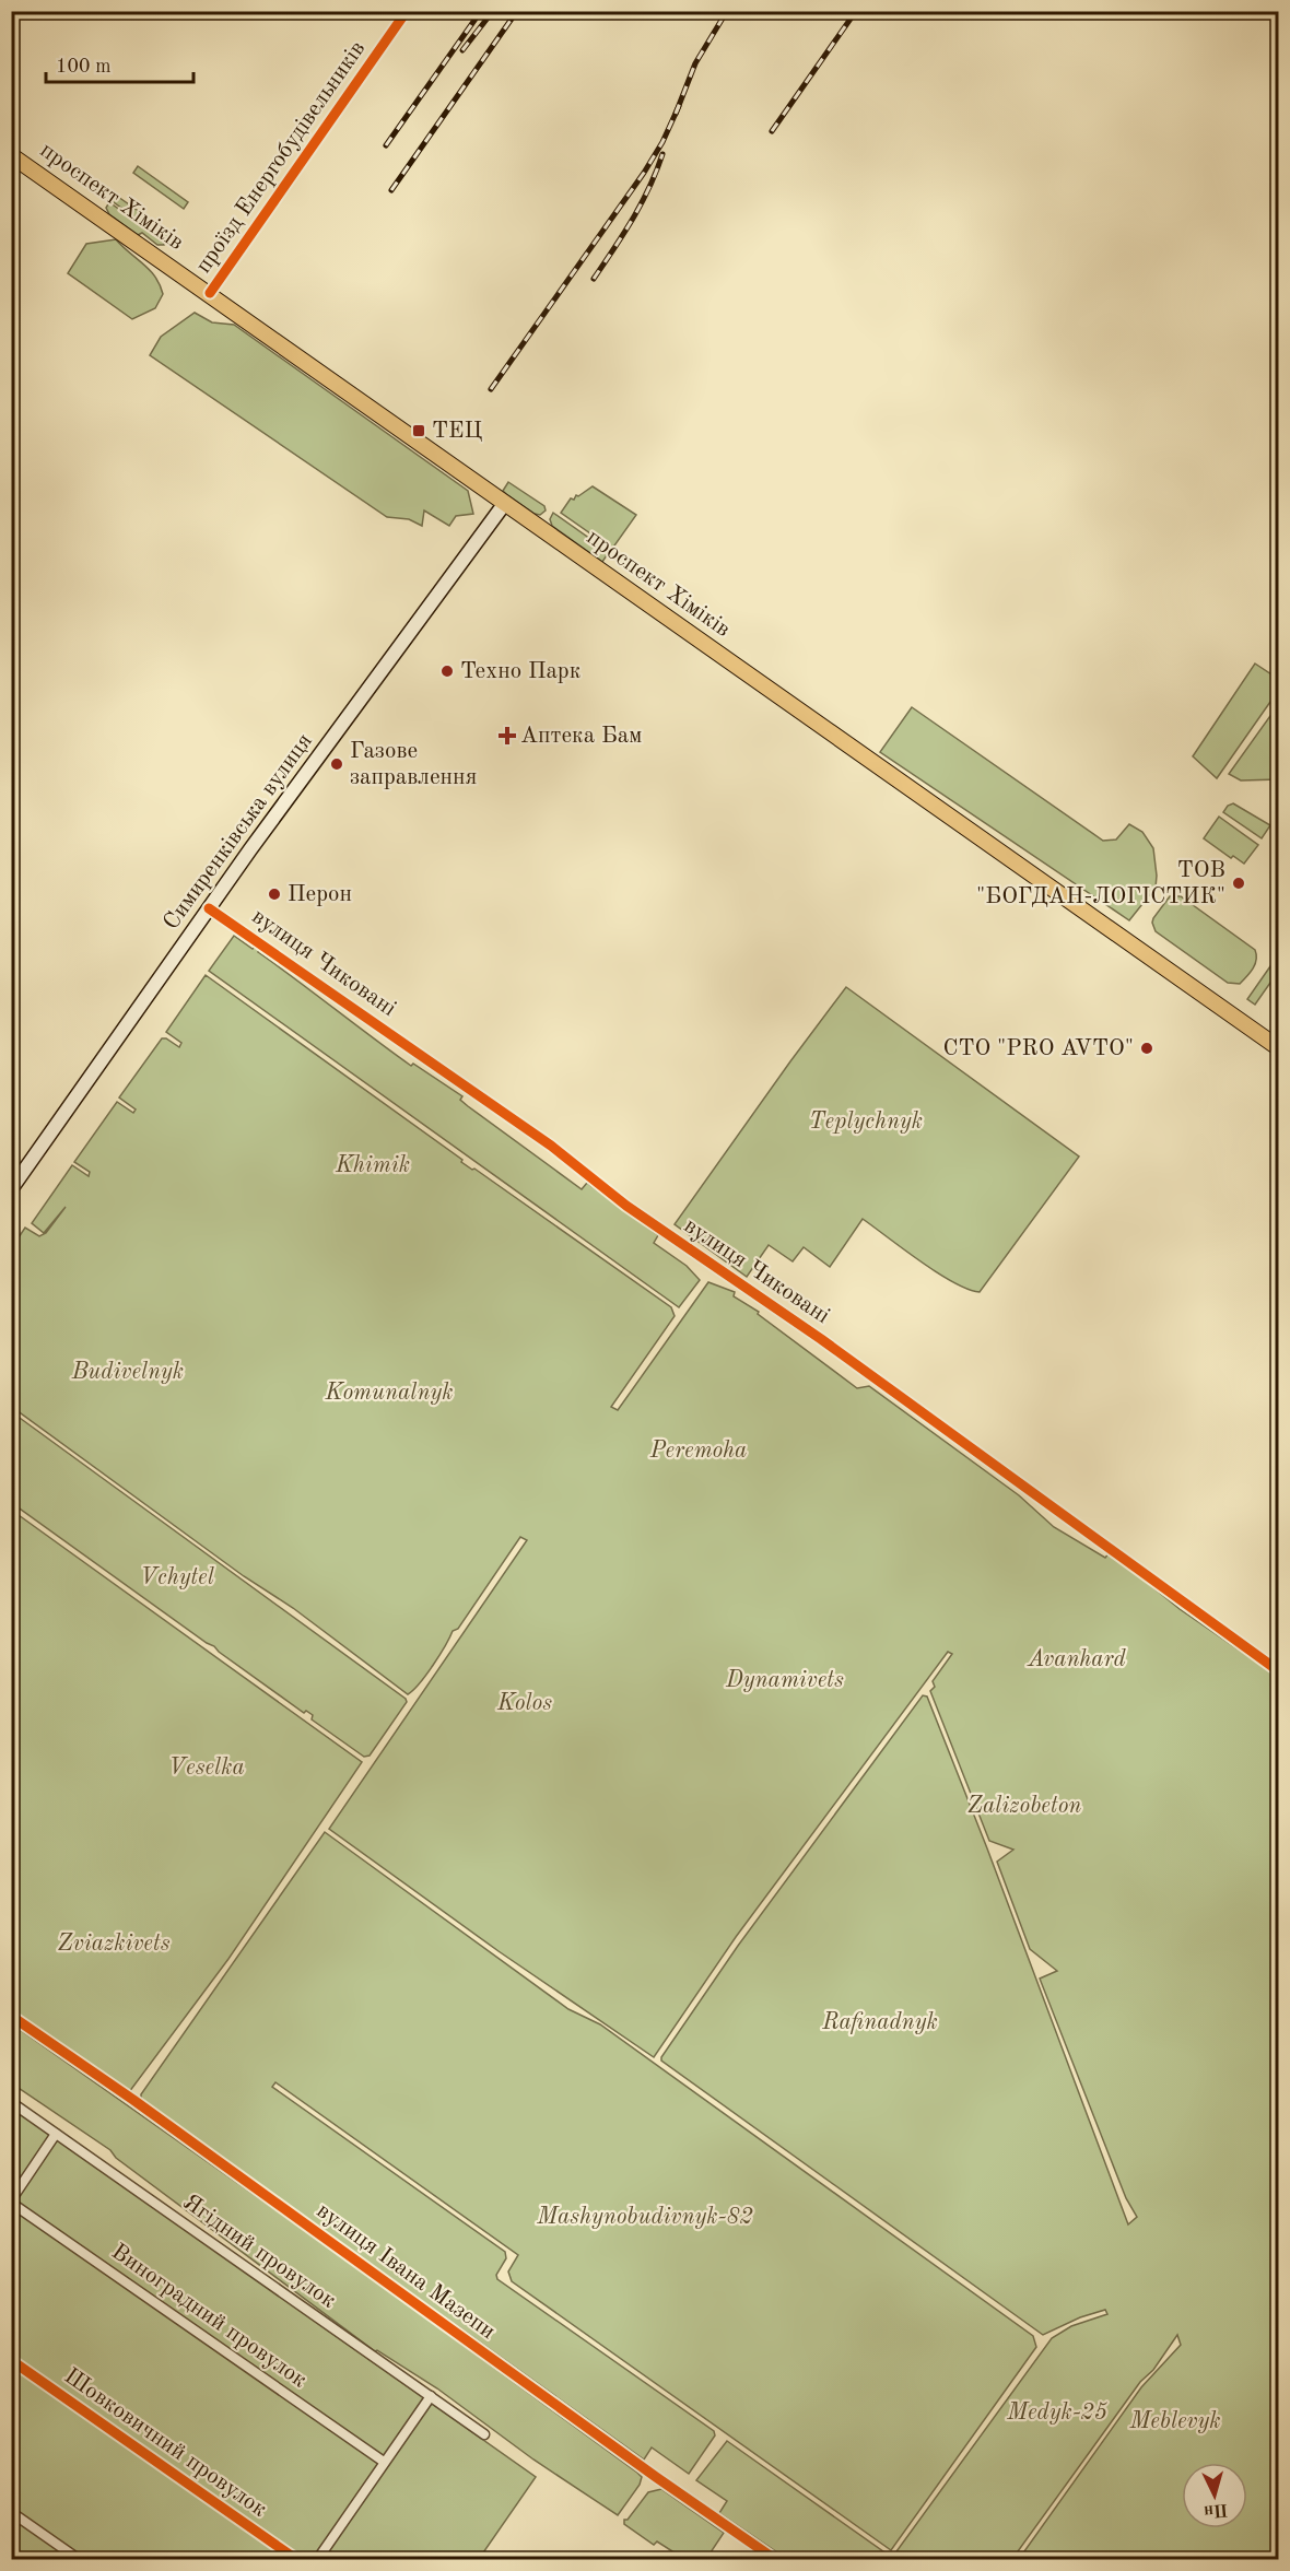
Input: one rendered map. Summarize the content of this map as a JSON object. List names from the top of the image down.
{
  "streets": {
    "main road": ["проспект Хіміків", "Симиренківська вулиця"],
    "street": [
      "проїзд Енергобудівельників",
      "вулиця Чиковані",
      "Ягідний провулок",
      "вулиця Івана Мазепи",
      "Виноградний провулок",
      "Шовковичний провулок"
    ]
  },
  "crossings": [
    ["проїзд Енергобудівельників", "проспект Хіміків"],
    ["проспект Хіміків", "Симиренківська вулиця"],
    ["Симиренківська вулиця", "вулиця Чиковані"]
  ],
  "parks": [
    "Teplychnyk",
    "Khimik",
    "Budivelnyk",
    "Komunalnyk",
    "Peremoha",
    "Vchytel",
    "Avanhard",
    "Dynamivets",
    "Kolos",
    "Veselka",
    "Zalizobeton",
    "Zviazkivets",
    "Rafinadnyk",
    "Mashynobudivnyk-82",
    "Medyk-25",
    "Meblevyk"
  ],
  "places": {
    "transit": ["ТЕЦ"],
    "other": [
      "Техно Парк",
      "Газове заправлення",
      "ТОВ \"БОГДАН-ЛОГІСТИК\"",
      "Перон",
      "СТО \"PRO AVTO\""
    ],
    "health": ["Аптека Бам"]
  },
  "scale_bar": "100 m",
  "north": "bottom"
}
